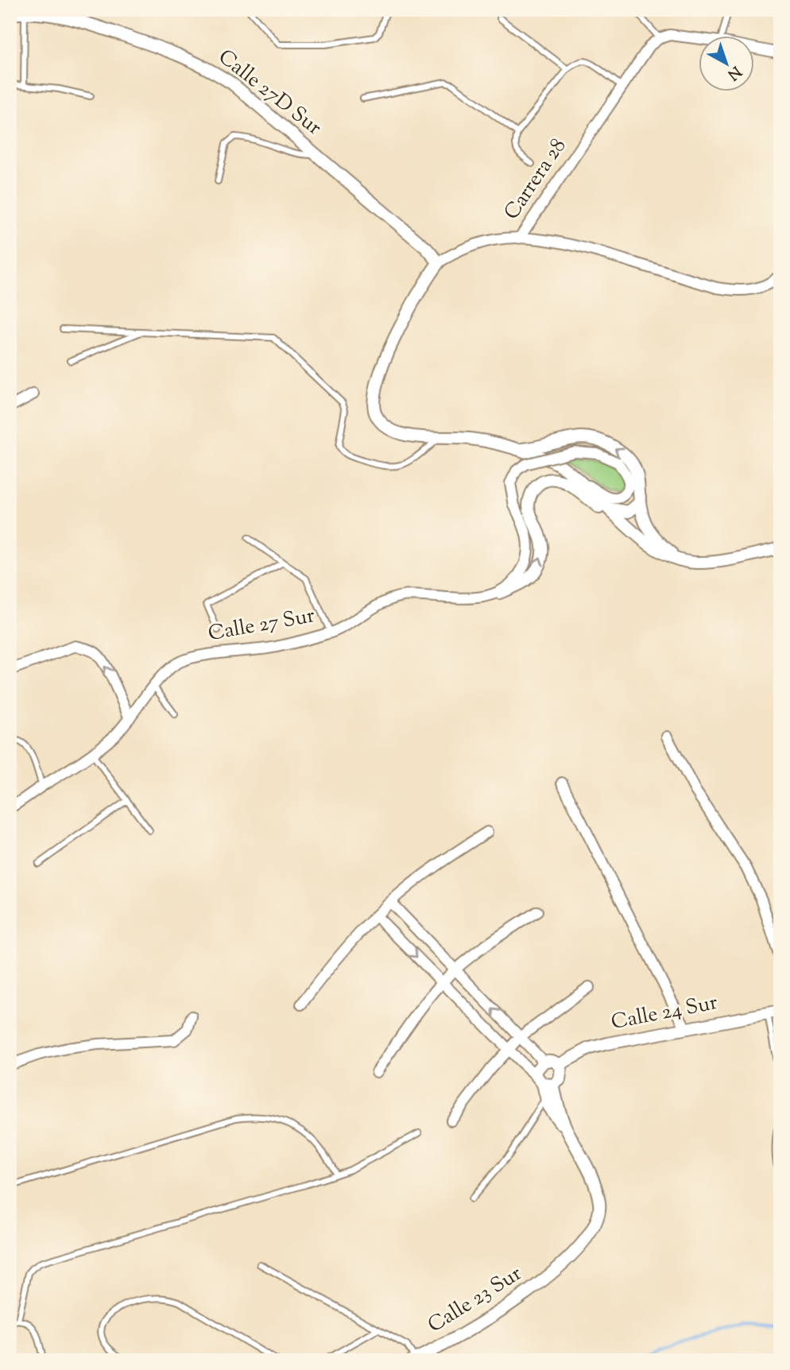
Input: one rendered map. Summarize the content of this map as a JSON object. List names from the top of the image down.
{
  "streets": {
    "street": [
      "Calle 27D Sur",
      "Carrera 28",
      "Calle 27 Sur",
      "Calle 24 Sur",
      "Calle 23 Sur"
    ]
  },
  "crossings": [
    ["Calle 27D Sur", "Carrera 28"]
  ],
  "north": "bottom right"
}
